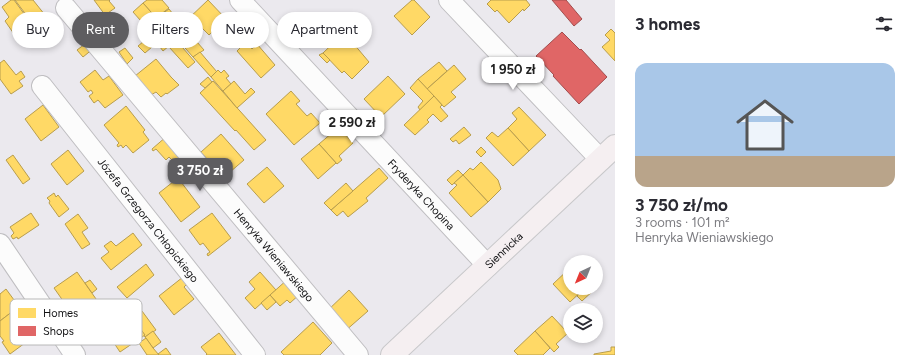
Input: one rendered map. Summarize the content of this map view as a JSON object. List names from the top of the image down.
{
  "streets": {
    "main road": ["Siennicka"],
    "street": ["Fryderyka Chopina", "Józefa Grzegorza Chłopickiego", "Henryka Wieniawskiego"]
  },
  "crossings": [
    ["Fryderyka Chopina", "Siennicka"]
  ],
  "legend": ["Homes", "Shops"],
  "north": "bottom left",
  "page": {
    "heading": "3 homes",
    "chip": [
      "Buy",
      "Rent",
      "Filters",
      "New",
      "Apartment"
    ],
    "list": [
      {
        "name": "3 750 zł/mo",
        "note": "3 rooms · 101 m² · Henryka Wieniawskiego"
      }
    ],
    "price": ["1 950 zł", "2 590 zł", "3 750 zł"]
  }
}
